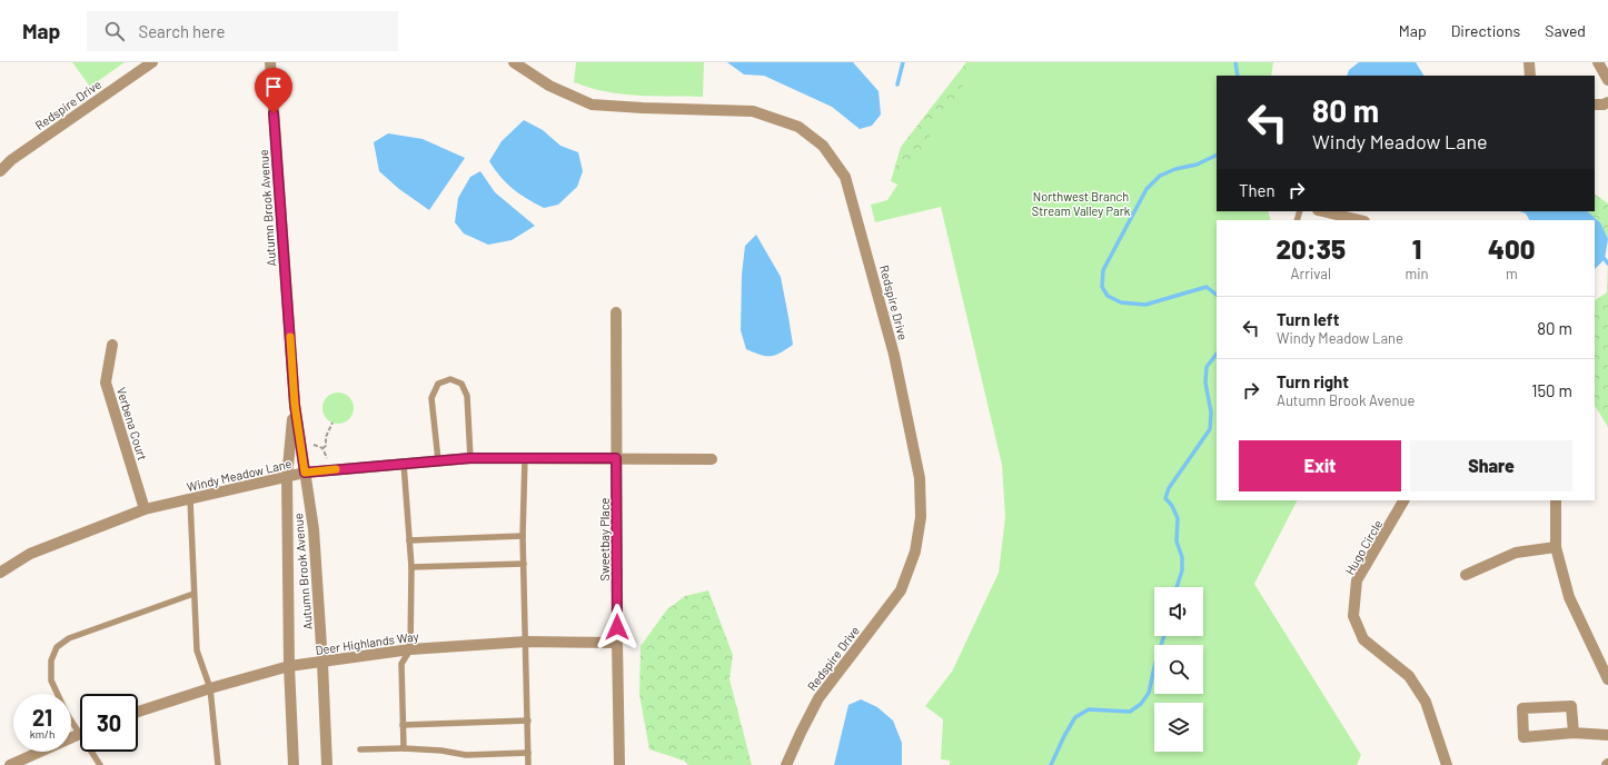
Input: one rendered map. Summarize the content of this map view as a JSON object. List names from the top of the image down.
{
  "streets": {
    "street": [
      "Redspire Drive",
      "Autumn Brook Avenue",
      "Verbena Court",
      "Windy Meadow Lane",
      "Sweetbay Place",
      "Hugo Circle",
      "Deer Highlands Way"
    ]
  },
  "crossings": [
    ["Autumn Brook Avenue", "Windy Meadow Lane"],
    ["Autumn Brook Avenue", "Deer Highlands Way"],
    ["Verbena Court", "Windy Meadow Lane"],
    ["Windy Meadow Lane", "Sweetbay Place"],
    ["Sweetbay Place", "Deer Highlands Way"]
  ],
  "parks": ["Northwest Branch Stream Valley Park"],
  "page": {
    "header": "Map",
    "search": "Search here",
    "nav": ["Map", "Directions", "Saved"],
    "turn": ["80 m", "Windy Meadow Lane"],
    "then": "Then",
    "eta": [
      "20:35",
      "Arrival",
      "1",
      "min",
      "400",
      "m"
    ],
    "list": [
      {
        "name": "Turn left",
        "note": "Windy Meadow Lane",
        "value": "80 m"
      },
      {
        "name": "Turn right",
        "note": "Autumn Brook Avenue",
        "value": "150 m"
      }
    ],
    "buttons": ["Exit", "Share"],
    "speed": "21 km/h",
    "limit": "30"
  }
}
